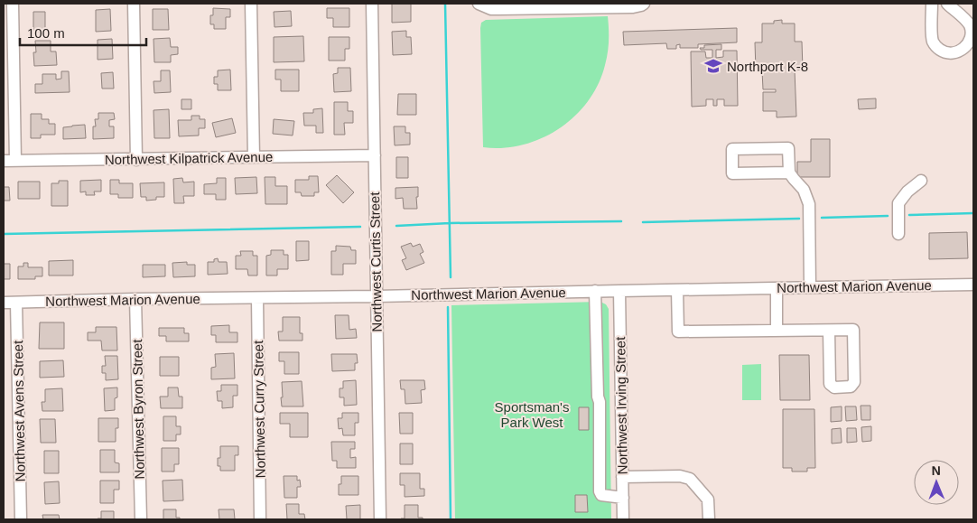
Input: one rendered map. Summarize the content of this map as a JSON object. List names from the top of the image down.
{
  "streets": {
    "street": [
      "Northwest Kilpatrick Avenue",
      "Northwest Curtis Street",
      "Northwest Marion Avenue",
      "Northwest Irving Street",
      "Northwest Byron Street",
      "Northwest Curry Street",
      "Northwest Avens Street"
    ]
  },
  "crossings": [
    ["Northwest Kilpatrick Avenue", "Northwest Curtis Street"],
    ["Northwest Curtis Street", "Northwest Marion Avenue"],
    ["Northwest Marion Avenue", "Northwest Irving Street"],
    ["Northwest Marion Avenue", "Northwest Byron Street"],
    ["Northwest Marion Avenue", "Northwest Curry Street"],
    ["Northwest Marion Avenue", "Northwest Avens Street"]
  ],
  "parks": ["Sportsman's Park West"],
  "places": {
    "school or university": ["Northport K-8"]
  },
  "scale_bar": "100 m",
  "north": "top"
}
